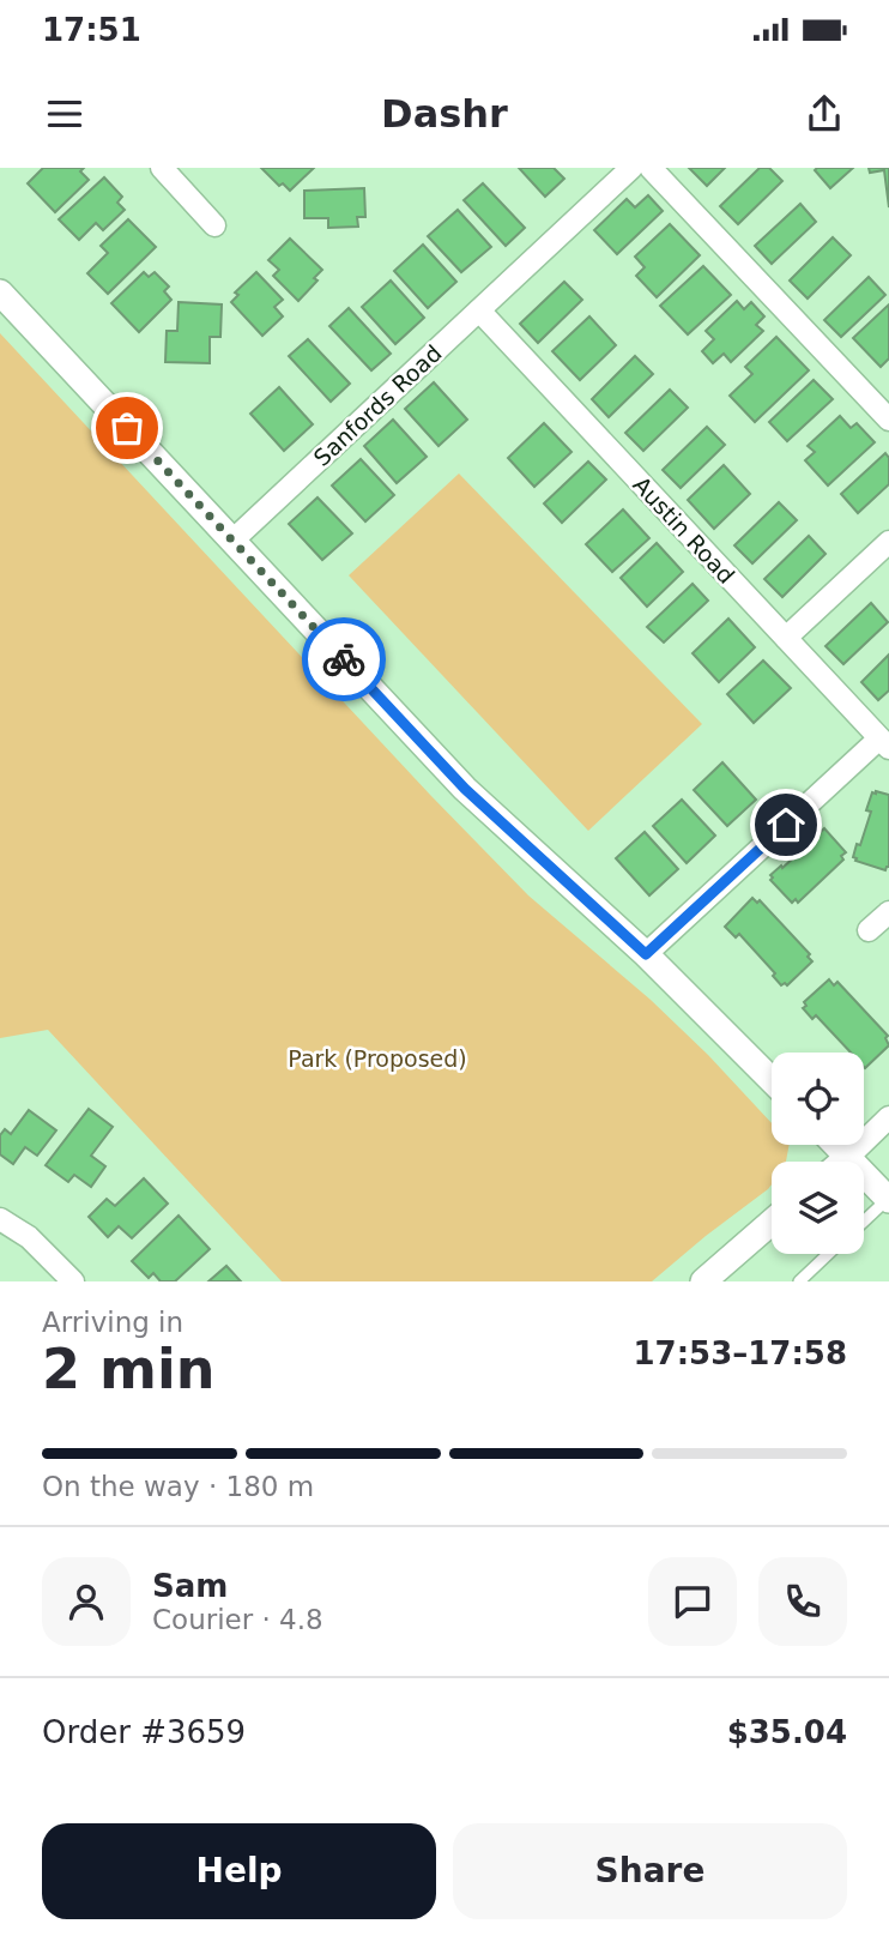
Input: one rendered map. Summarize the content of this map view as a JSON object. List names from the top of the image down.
{
  "streets": {
    "street": ["Sanfords Road", "Austin Road"]
  },
  "crossings": [
    ["Sanfords Road", "Austin Road"]
  ],
  "parks": ["Park (Proposed)"],
  "page": {
    "status": "17:51",
    "header": "Dashr",
    "heading": ["2 min", "Arriving in", "17:53–17:58"],
    "panel": [
      "Sam",
      "Courier · 4.8",
      "Order #3659",
      "$35.04"
    ],
    "bar": "On the way · 180 m",
    "buttons": ["Help", "Share"]
  }
}
